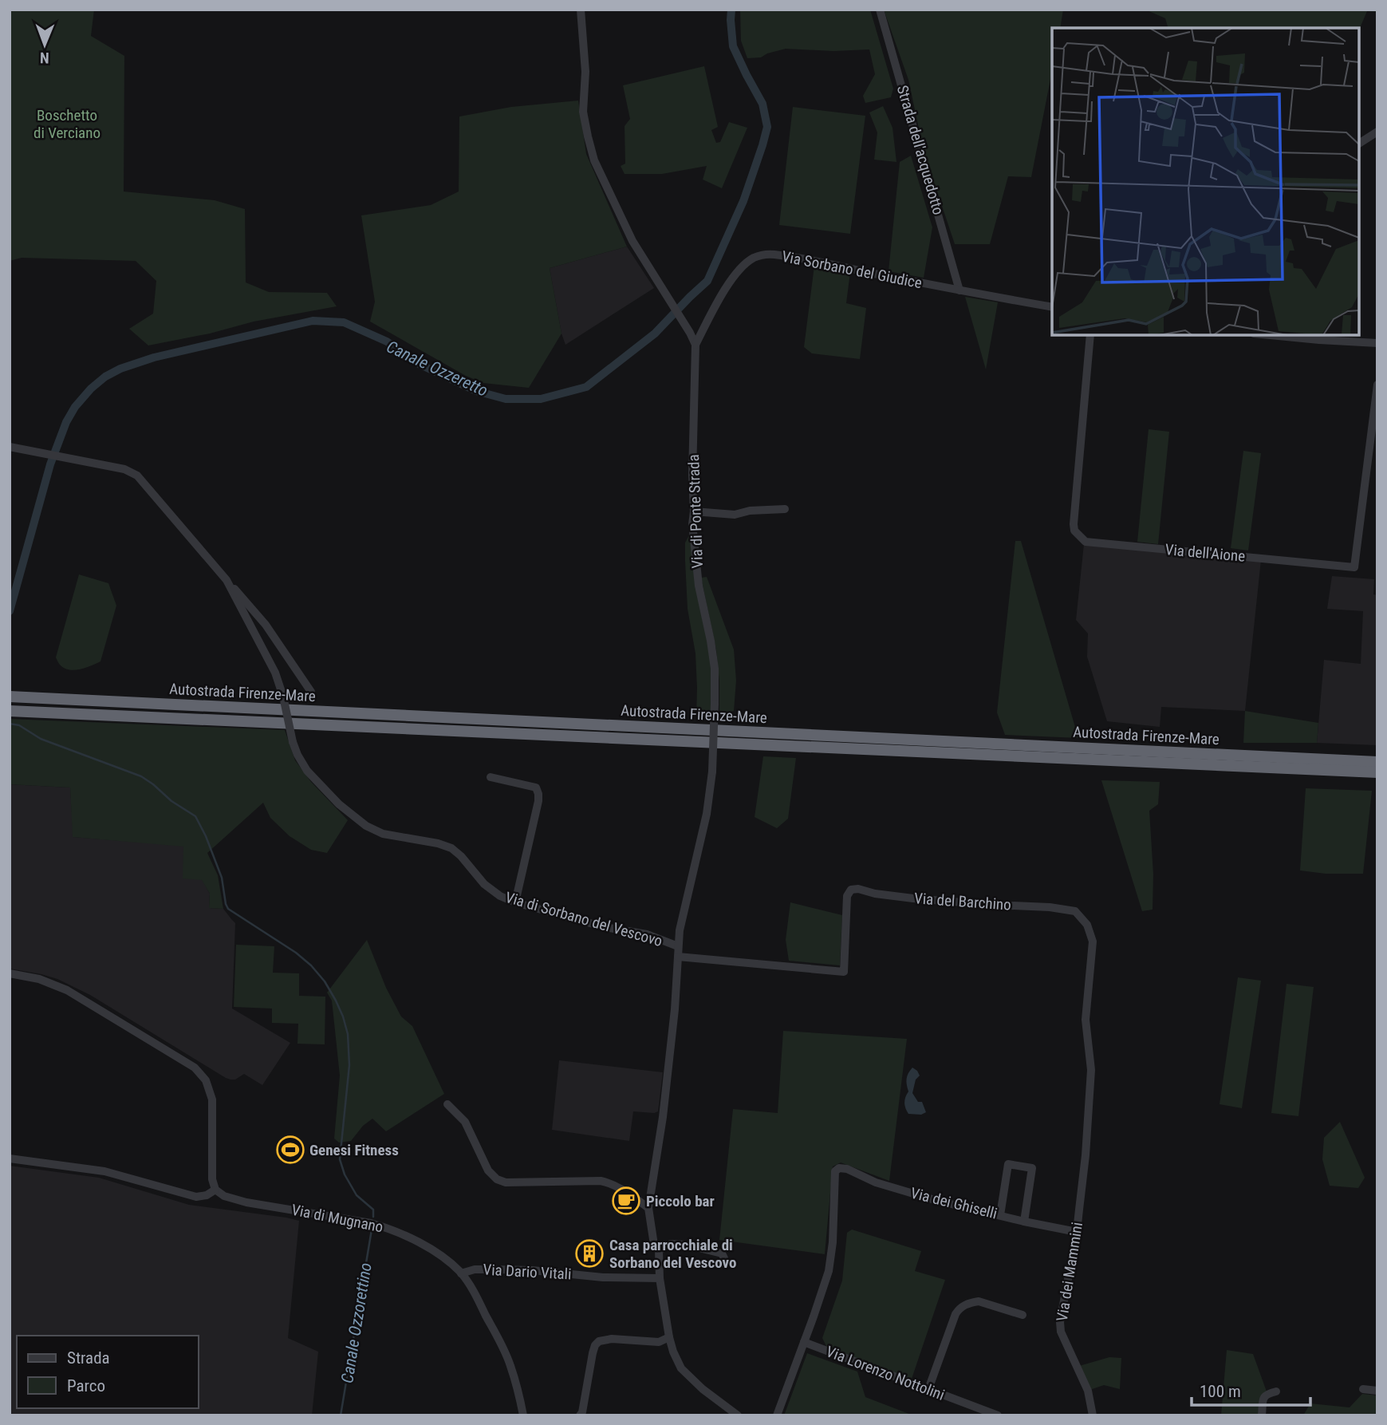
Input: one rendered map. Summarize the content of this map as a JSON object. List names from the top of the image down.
{
  "streets": {
    "highway": ["Autostrada Firenze-Mare"],
    "street": [
      "Strada dell'acquedotto",
      "Via Sorbano del Giudice",
      "Via di Ponte Strada",
      "Via dell'Aione",
      "Via del Barchino",
      "Via di Sorbano del Vescovo",
      "Via dei Ghiselli",
      "Via di Mugnano",
      "Via Dario Vitali",
      "Via dei Mammini",
      "Via Lorenzo Nottolini"
    ]
  },
  "crossings": [
    ["Strada dell'acquedotto", "Via Sorbano del Giudice"],
    ["Via Sorbano del Giudice", "Via di Ponte Strada"],
    ["Via di Ponte Strada", "Via di Sorbano del Vescovo"],
    ["Via del Barchino", "Via di Sorbano del Vescovo"],
    ["Via del Barchino", "Via dei Mammini"],
    ["Via di Sorbano del Vescovo", "Via Dario Vitali"],
    ["Via dei Ghiselli", "Via dei Mammini"],
    ["Via dei Ghiselli", "Via Lorenzo Nottolini"],
    ["Via di Mugnano", "Via Dario Vitali"]
  ],
  "water": ["Canale Ozzeretto", "Canale Ozzorettino"],
  "parks": ["Boschetto di Verciano"],
  "places": {
    "sports": ["Genesi Fitness"],
    "cafe": ["Piccolo bar"],
    "building": ["Casa parrocchiale di Sorbano del Vescovo"]
  },
  "legend": ["Strada", "Parco"],
  "scale_bar": "100 m",
  "north": "bottom"
}
